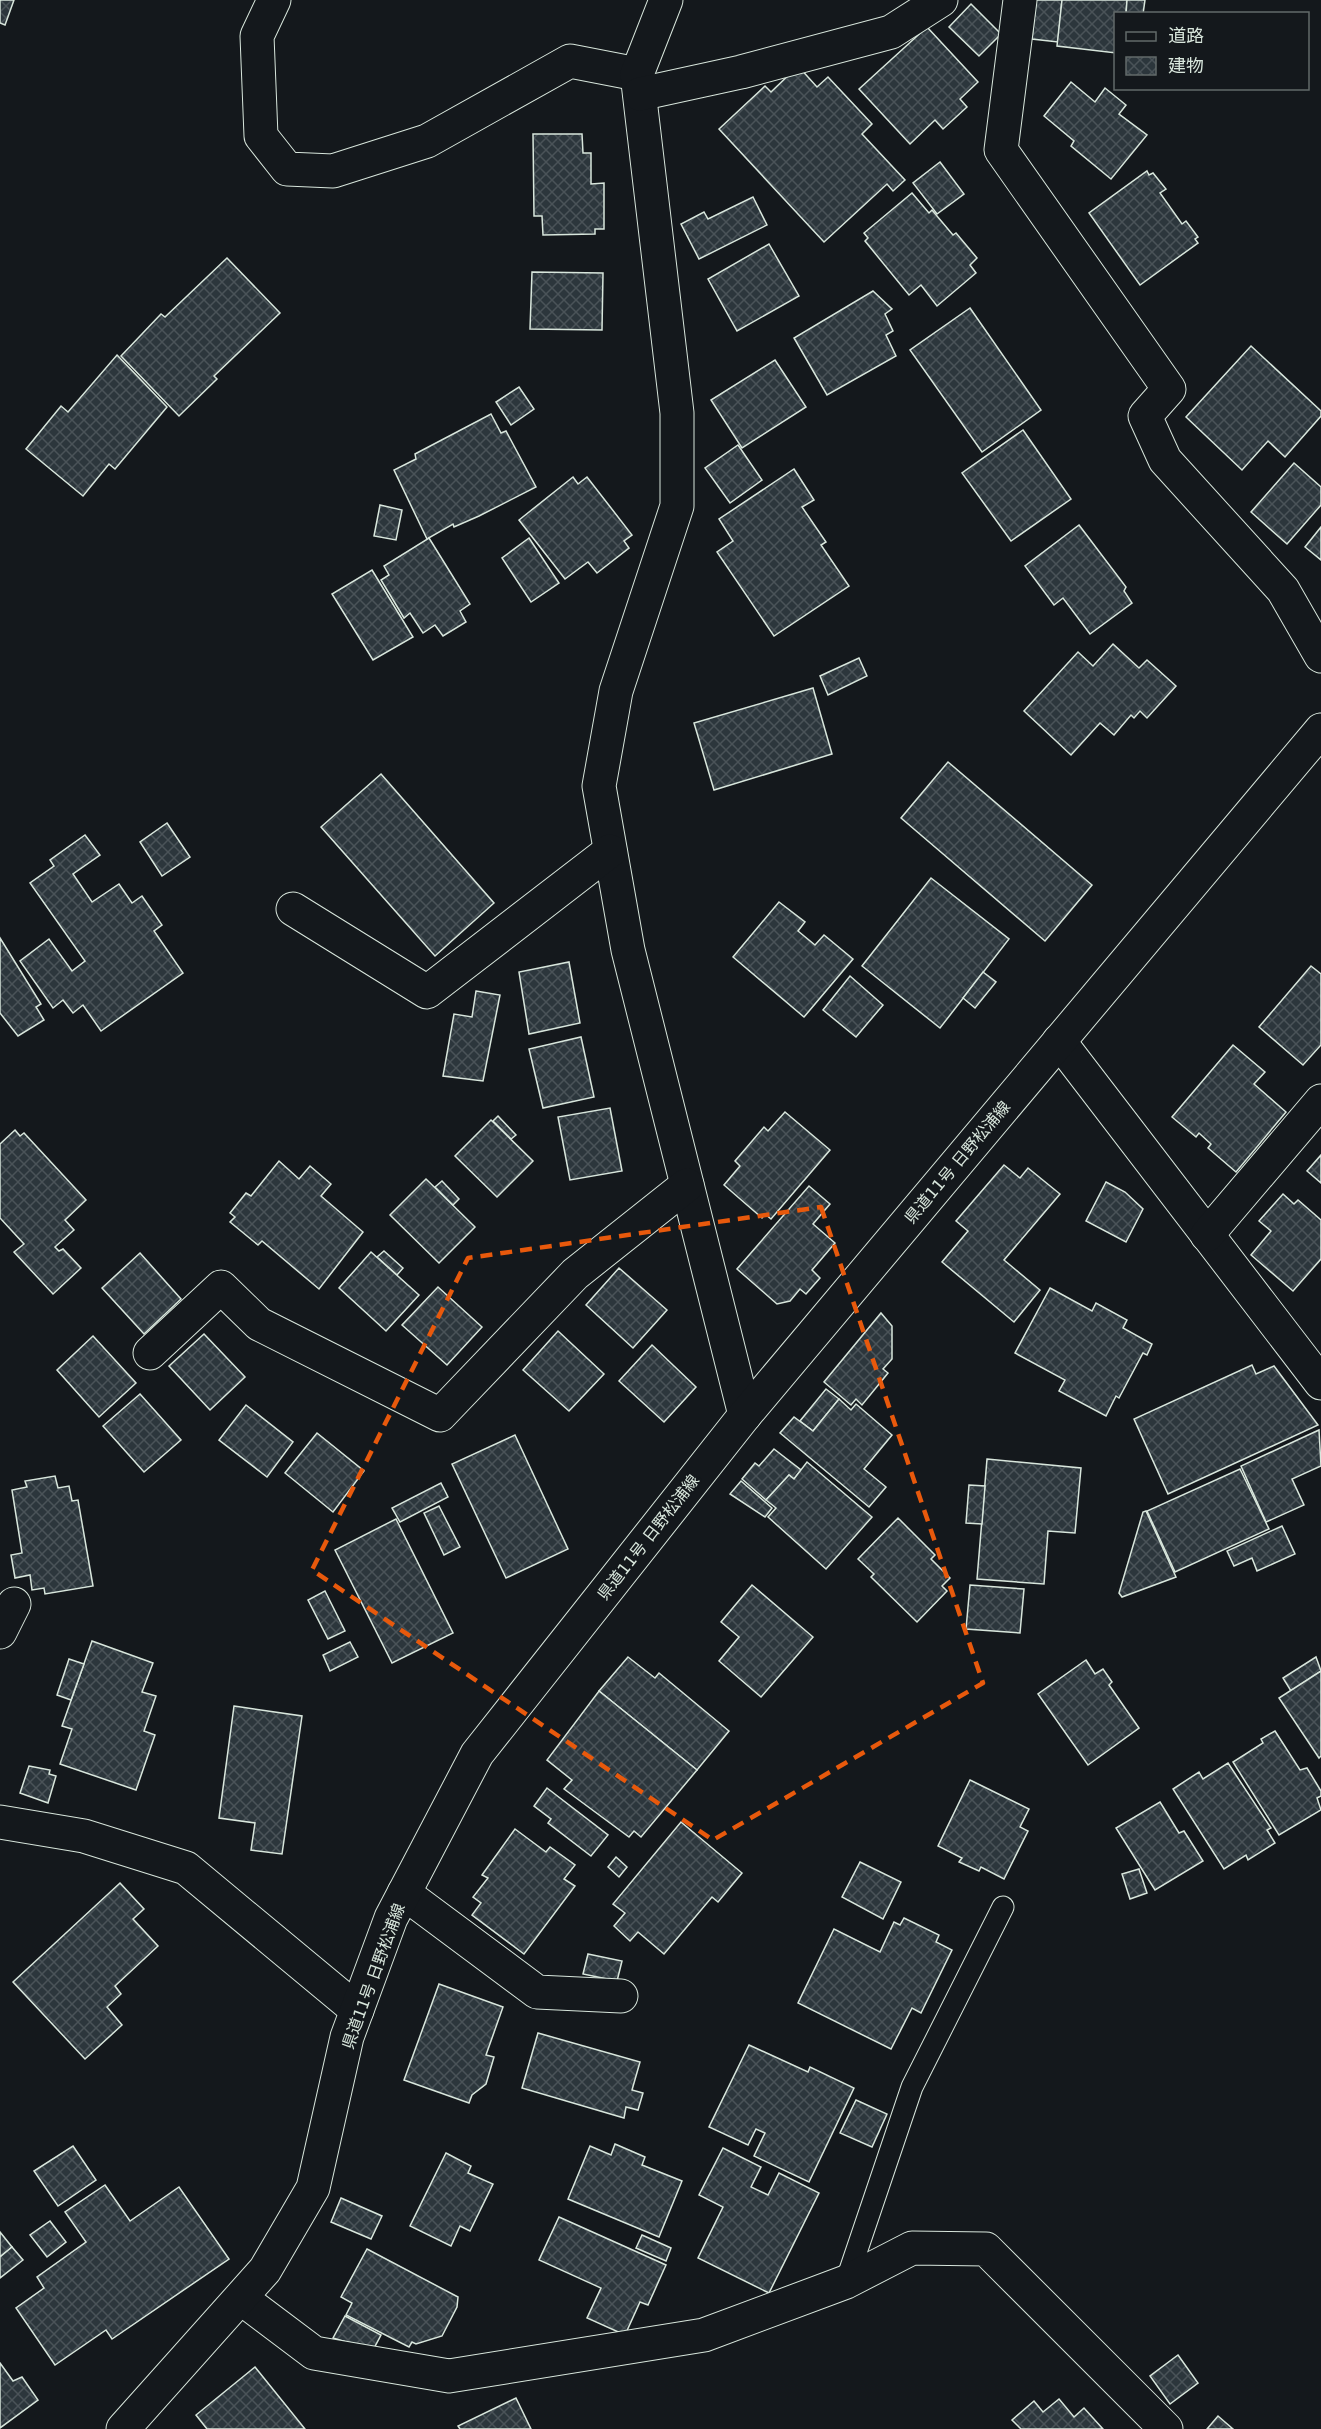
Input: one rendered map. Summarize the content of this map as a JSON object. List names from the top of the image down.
{
  "streets": {
    "street": ["県道11号 日野松浦線"]
  },
  "legend": ["道路", "建物"]
}
